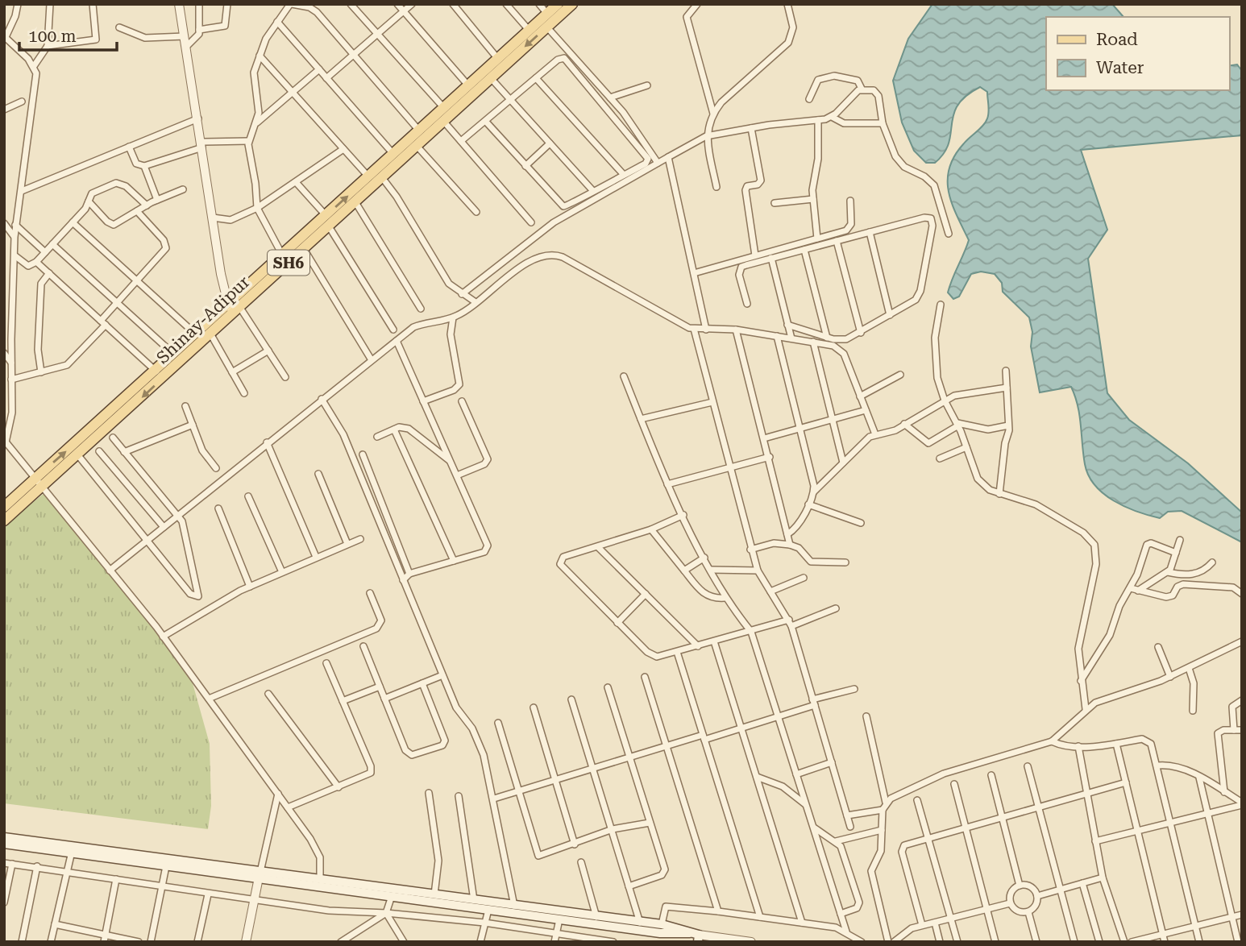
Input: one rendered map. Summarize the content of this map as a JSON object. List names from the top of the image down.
{
  "streets": {
    "main road": ["SH6", "Shinay-Adipur"]
  },
  "legend": ["Road", "Water"],
  "scale_bar": "100 m"
}
